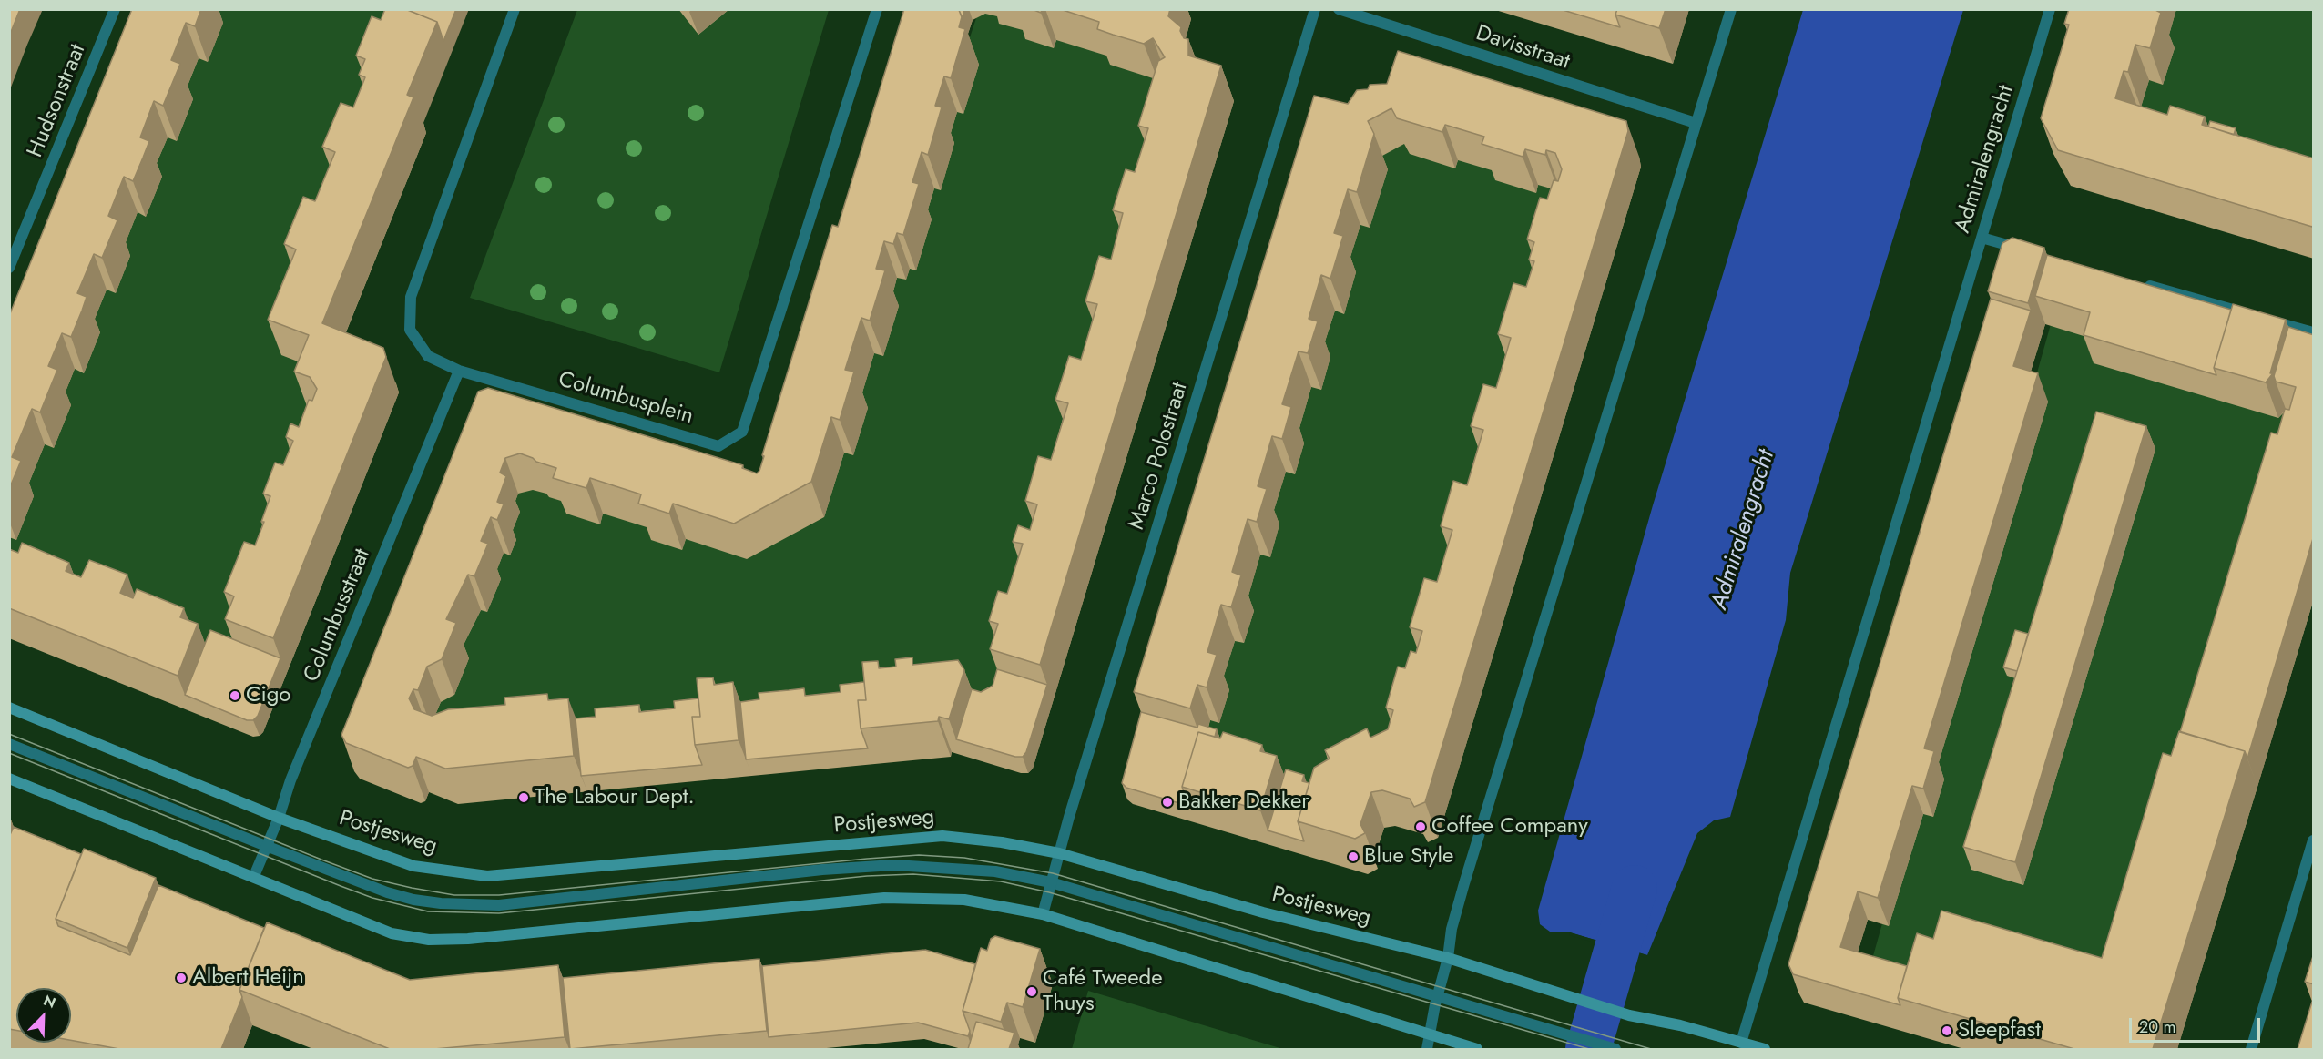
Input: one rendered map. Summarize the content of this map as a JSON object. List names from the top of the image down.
{
  "streets": {
    "street": [
      "Davisstraat",
      "Hudsonstraat",
      "Admiralengracht",
      "Columbusplein",
      "Marco Polostraat",
      "Columbusstraat",
      "Postjesweg"
    ]
  },
  "crossings": [
    ["Admiralengracht", "Postjesweg"],
    ["Columbusplein", "Columbusstraat"],
    ["Marco Polostraat", "Postjesweg"],
    ["Columbusstraat", "Postjesweg"]
  ],
  "water": ["Admiralengracht"],
  "places": [
    "Cigo",
    "The Labour Dept.",
    "Bakker Dekker",
    "Coffee Company",
    "Blue Style",
    "Albert Heijn",
    "Café Tweede Thuys",
    "Sleepfast"
  ],
  "scale_bar": "20 m",
  "north": "top right"
}
